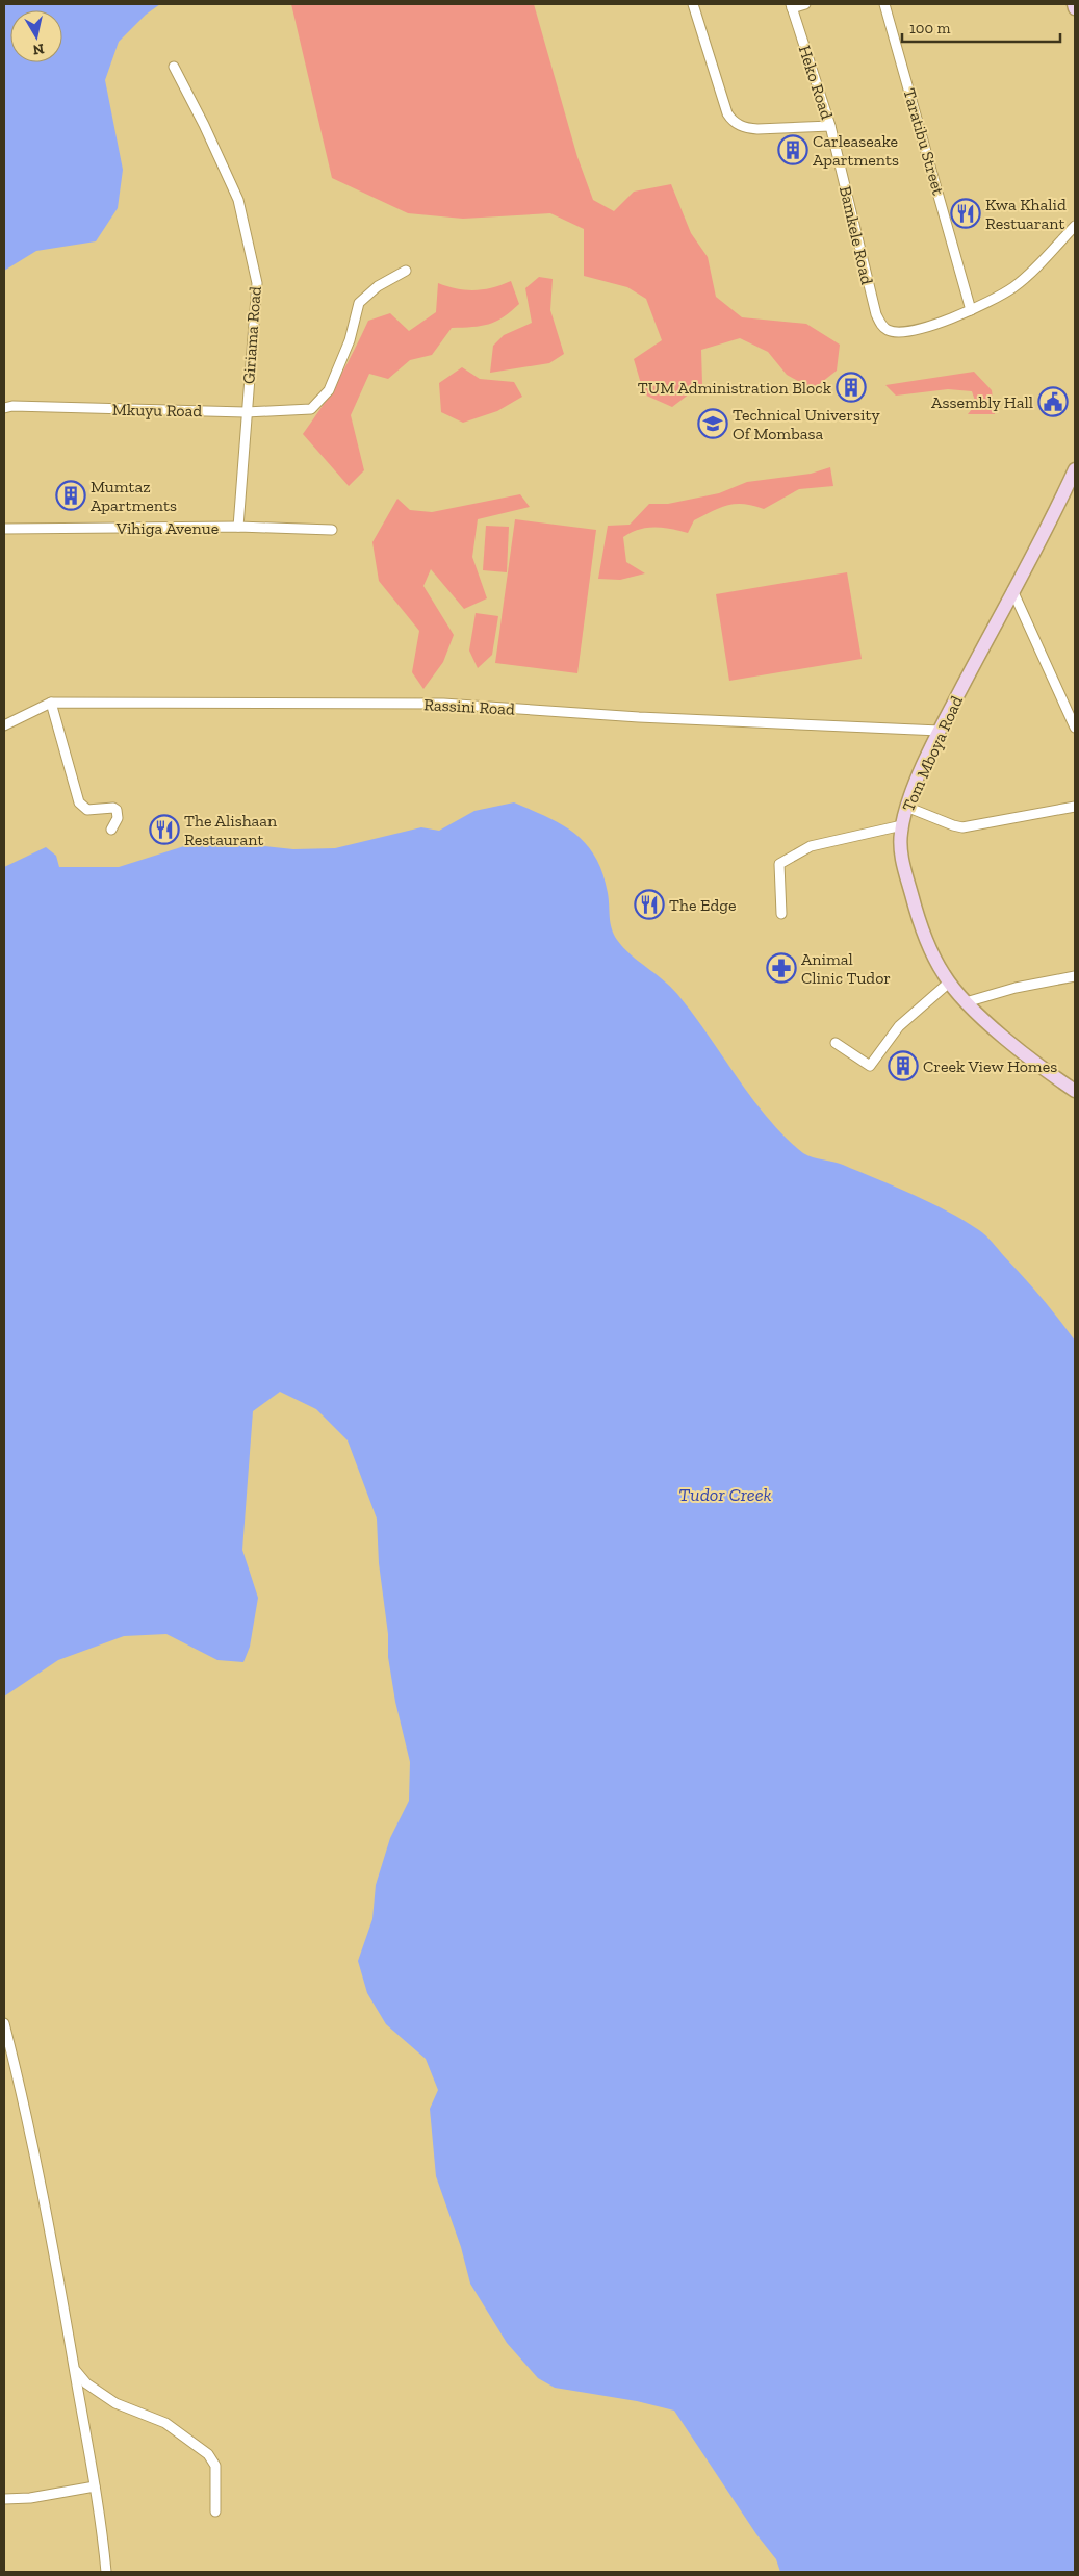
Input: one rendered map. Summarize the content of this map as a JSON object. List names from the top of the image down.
{
  "streets": {
    "main road": ["Tom Mboya Road"],
    "street": [
      "Heko Road",
      "Taratibu Street",
      "Bamkele Road",
      "Giriama Road",
      "Mkuyu Road",
      "Vihiga Avenue",
      "Rassini Road"
    ]
  },
  "crossings": [
    ["Heko Road", "Bamkele Road"],
    ["Taratibu Street", "Bamkele Road"],
    ["Giriama Road", "Mkuyu Road"],
    ["Giriama Road", "Vihiga Avenue"],
    ["Rassini Road", "Tom Mboya Road"]
  ],
  "water": ["Tudor Creek"],
  "places": {
    "building": [
      "Carleaseake Apartments",
      "TUM Administration Block",
      "Mumtaz Apartments",
      "Creek View Homes"
    ],
    "restaurant": ["Kwa Khalid Restuarant", "The Alishaan Restaurant", "The Edge"],
    "public building": ["Assembly Hall"],
    "school or university": ["Technical University Of Mombasa"],
    "pharmacy": ["Animal Clinic Tudor"]
  },
  "scale_bar": "100 m",
  "north": "bottom"
}
